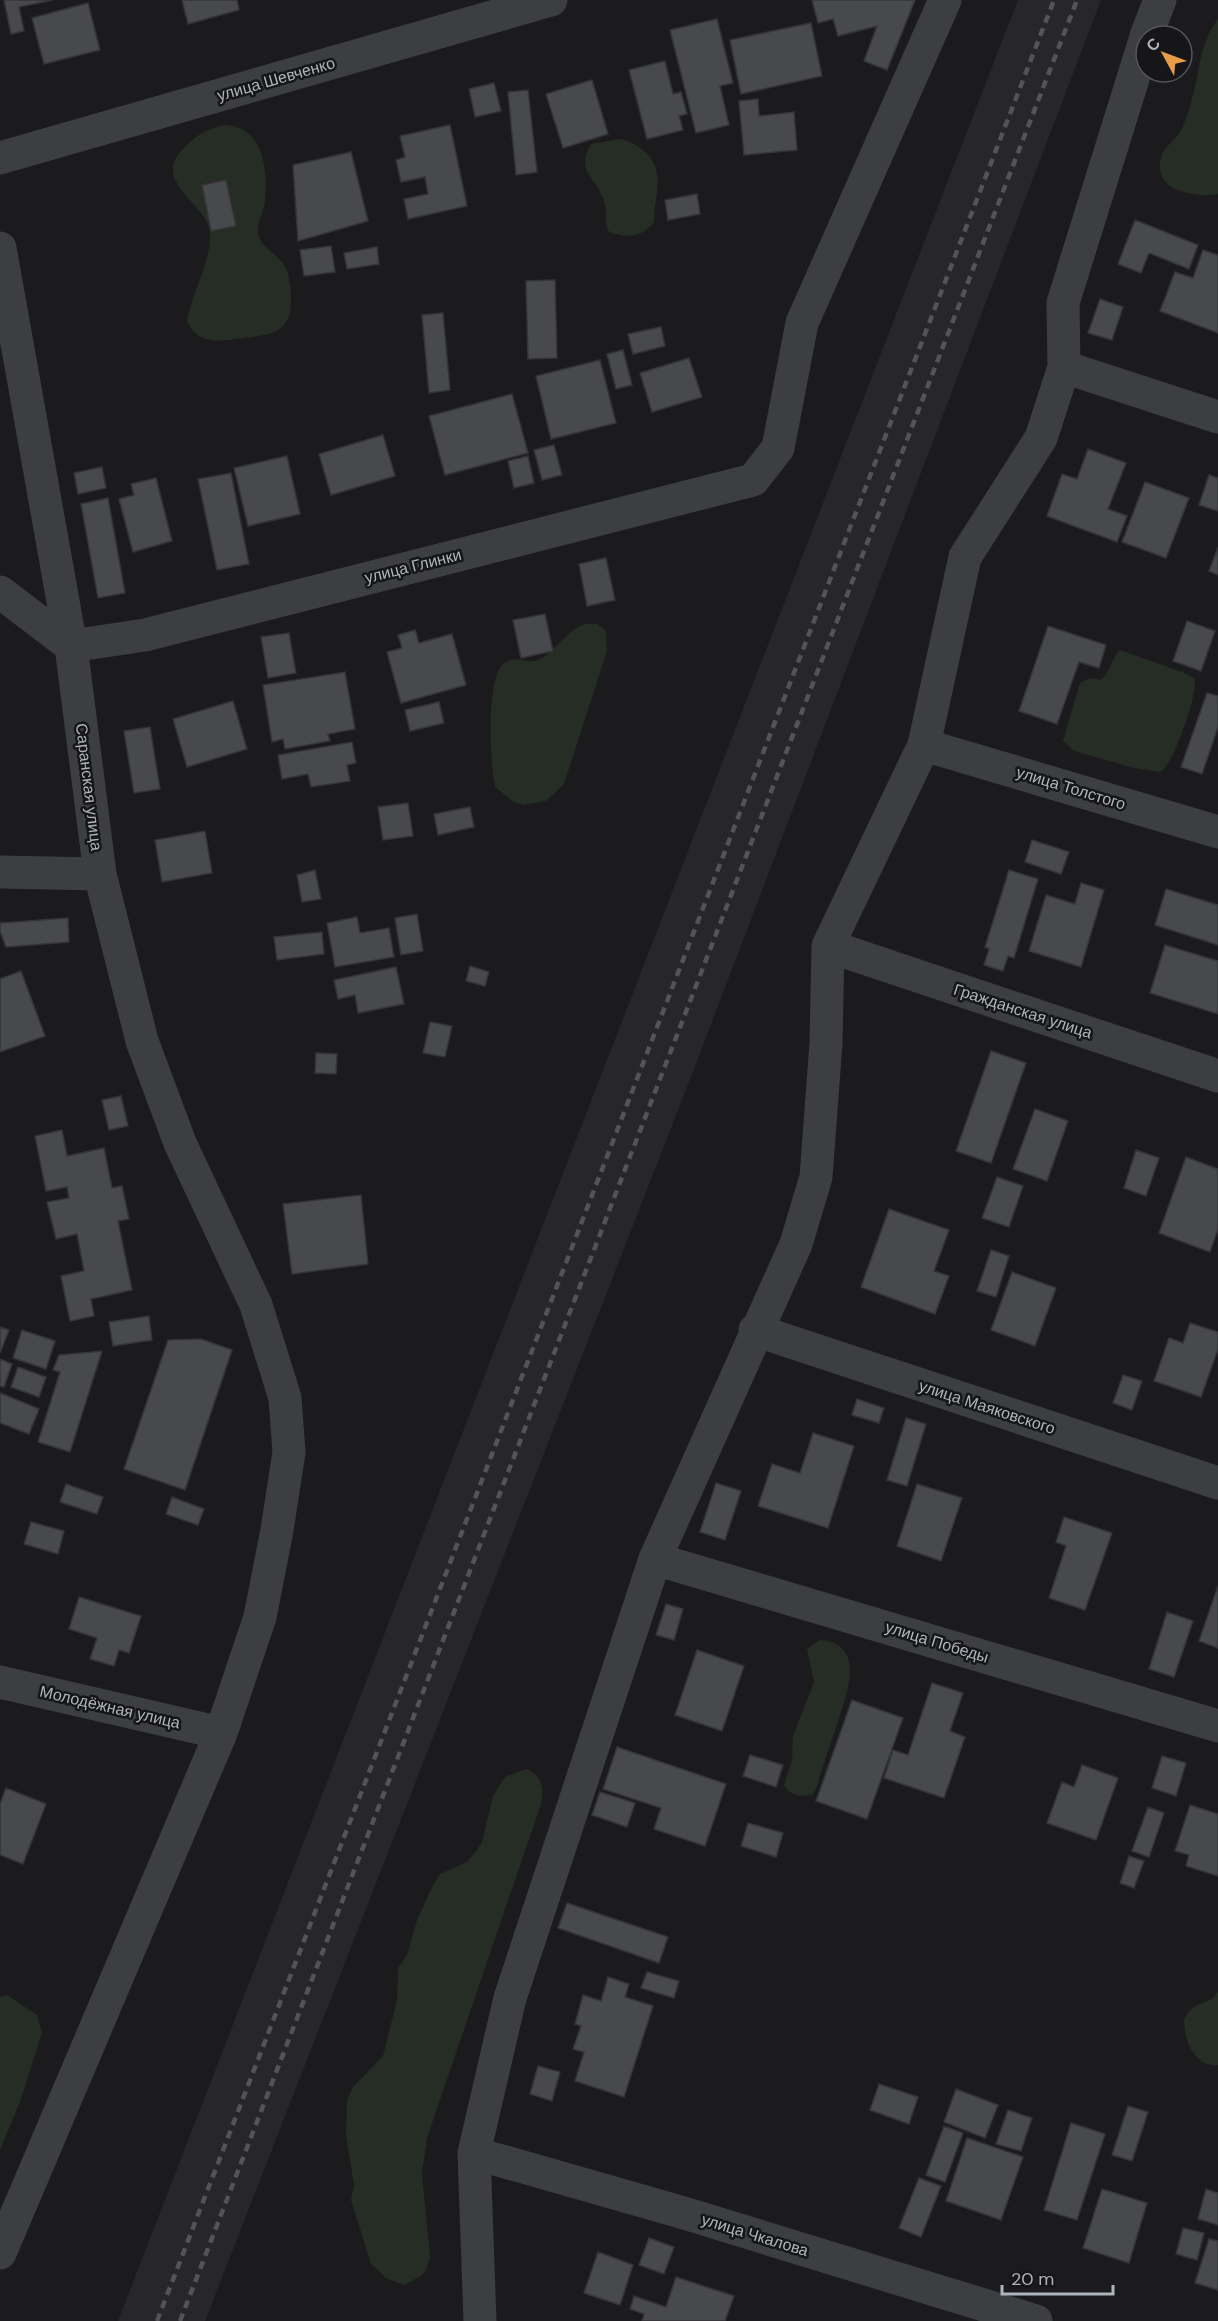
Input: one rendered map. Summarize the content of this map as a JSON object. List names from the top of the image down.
{
  "streets": {
    "street": [
      "улица Шевченко",
      "улица Глинки",
      "Саранская улица",
      "улица Толстого",
      "Гражданская улица",
      "улица Маяковского",
      "улица Победы",
      "Молодёжная улица",
      "улица Чкалова"
    ]
  },
  "crossings": [
    ["улица Глинки", "Саранская улица"],
    ["Саранская улица", "Молодёжная улица"]
  ],
  "scale_bar": "20 m",
  "north": "top left"
}
